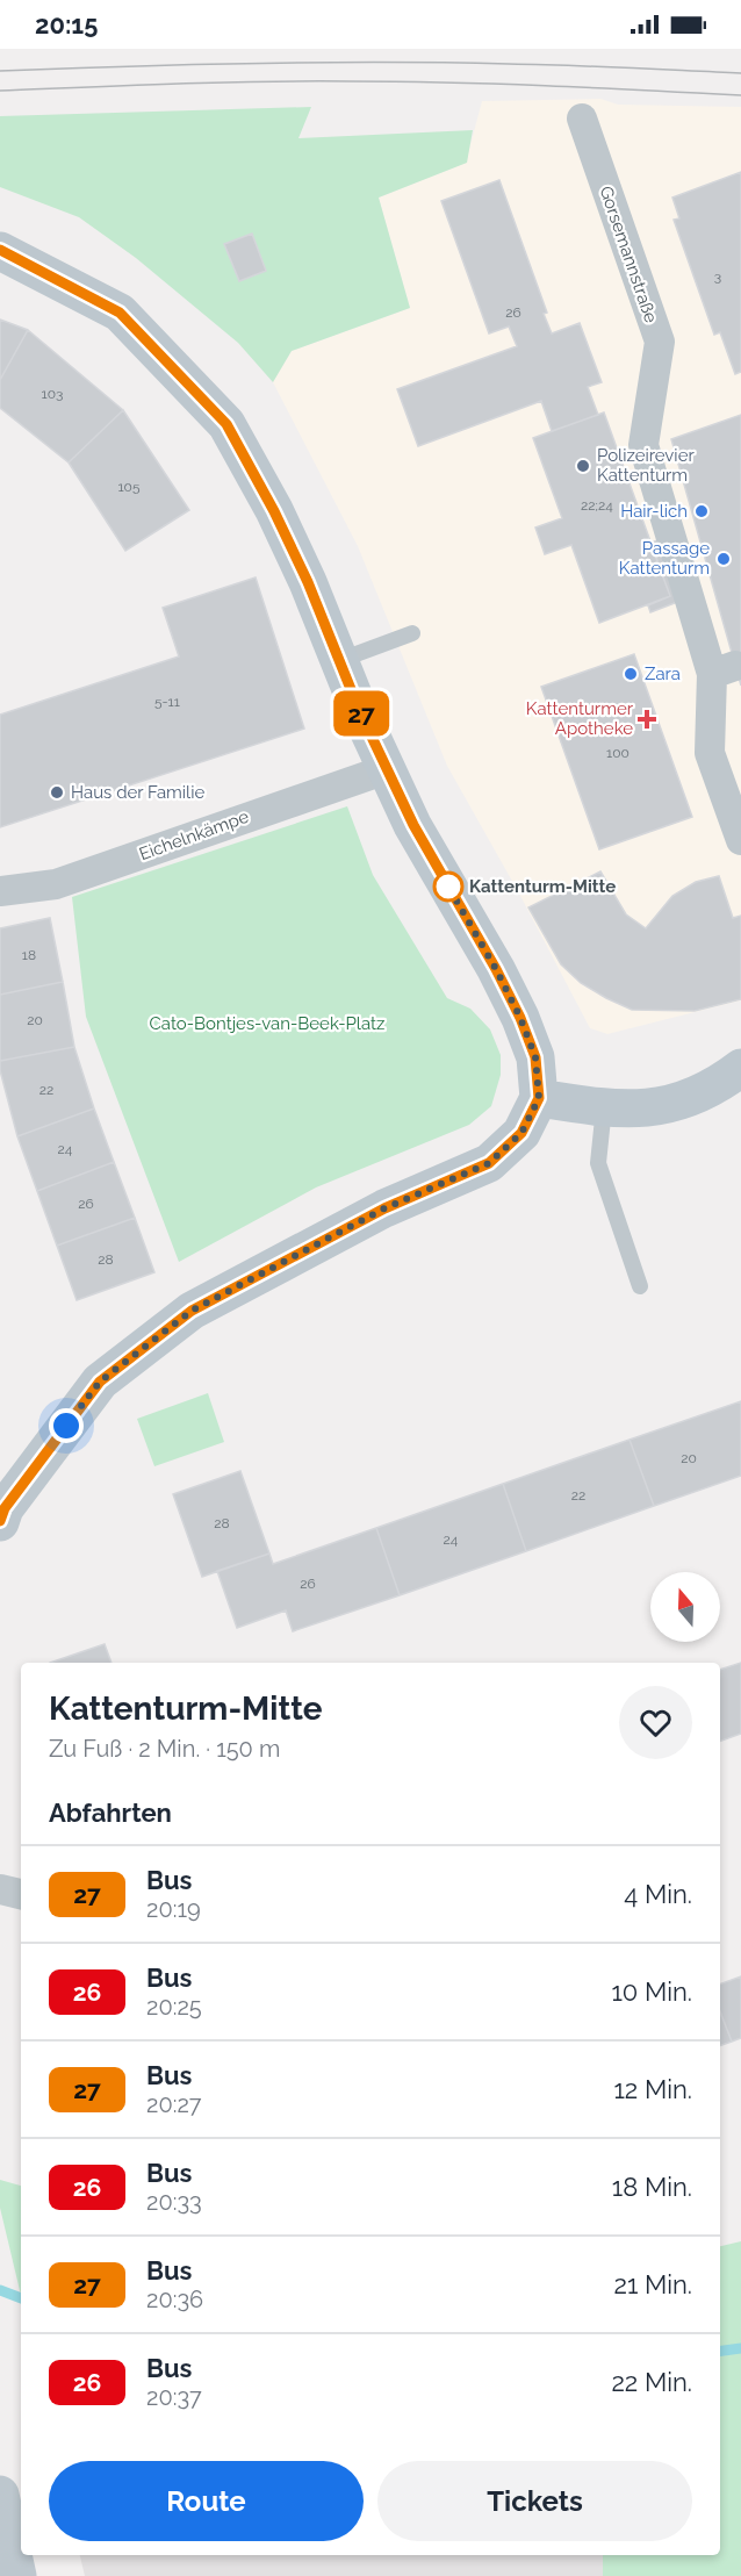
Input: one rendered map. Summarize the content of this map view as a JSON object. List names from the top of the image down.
{
  "streets": {
    "street": ["Gorsemannstraße", "Eichelnkämpe"]
  },
  "parks": ["Cato-Bontjes-van-Beek-Platz"],
  "places": {
    "other": [
      "Polizeirevier Kattenturm",
      "Hair-lich",
      "Passage Kattenturm",
      "Zara",
      "Haus der Familie",
      "Kattenturm-Mitte"
    ],
    "health": ["Kattenturmer Apotheke"]
  },
  "lines": ["bus line 27"],
  "house_numbers": [
    "3",
    "26",
    "103",
    "105",
    "22;24",
    "5-11",
    "100",
    "18",
    "20",
    "22",
    "24",
    "26",
    "28",
    "20",
    "22",
    "28",
    "24",
    "26"
  ],
  "north": "top",
  "page": {
    "status": "20:15",
    "on_map": "27",
    "heading": [
      ["Kattenturm-Mitte", "Zu Fuß · 2 Min. · 150 m"],
      "Abfahrten"
    ],
    "list": [
      {
        "mark": "27",
        "name": "Bus",
        "note": "20:19",
        "value": "4 Min."
      },
      {
        "mark": "26",
        "name": "Bus",
        "note": "20:25",
        "value": "10 Min."
      },
      {
        "mark": "27",
        "name": "Bus",
        "note": "20:27",
        "value": "12 Min."
      },
      {
        "mark": "26",
        "name": "Bus",
        "note": "20:33",
        "value": "18 Min."
      },
      {
        "mark": "27",
        "name": "Bus",
        "note": "20:36",
        "value": "21 Min."
      },
      {
        "mark": "26",
        "name": "Bus",
        "note": "20:37",
        "value": "22 Min."
      }
    ],
    "buttons": ["Route", "Tickets"]
  }
}
